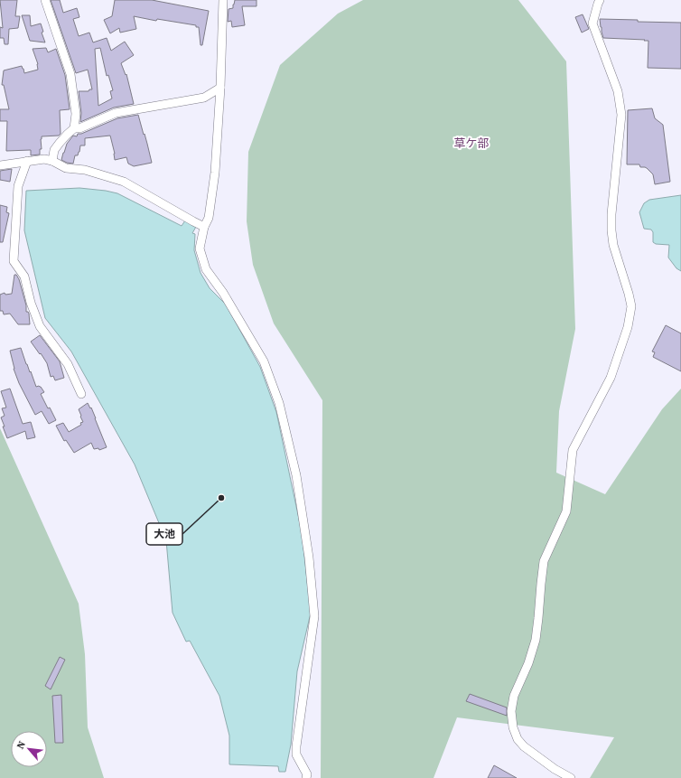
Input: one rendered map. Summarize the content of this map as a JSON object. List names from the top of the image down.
{
  "districts": ["草ケ部"],
  "places": ["大池"],
  "north": "top left"
}
